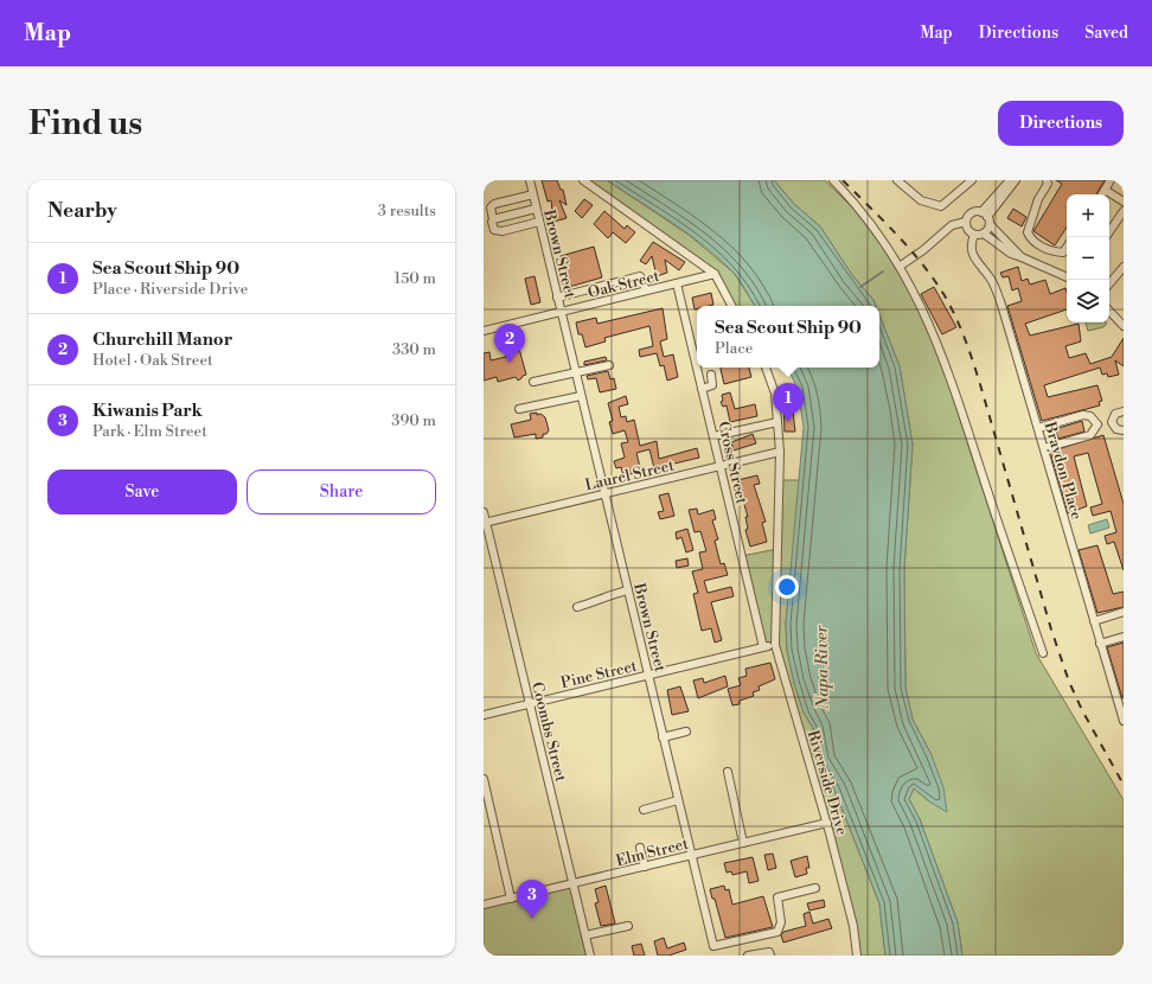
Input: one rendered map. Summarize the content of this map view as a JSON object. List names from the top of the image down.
{
  "streets": {
    "street": [
      "Brown Street",
      "Oak Street",
      "Cross Street",
      "Braydon Place",
      "Laurel Street",
      "Pine Street",
      "Coombs Street",
      "Riverside Drive",
      "Elm Street"
    ]
  },
  "crossings": [
    ["Brown Street", "Oak Street"],
    ["Brown Street", "Laurel Street"],
    ["Brown Street", "Pine Street"],
    ["Brown Street", "Elm Street"],
    ["Oak Street", "Cross Street"],
    ["Cross Street", "Laurel Street"],
    ["Cross Street", "Pine Street"],
    ["Laurel Street", "Coombs Street"],
    ["Laurel Street", "Riverside Drive"],
    ["Pine Street", "Coombs Street"],
    ["Pine Street", "Riverside Drive"],
    ["Coombs Street", "Elm Street"],
    ["Riverside Drive", "Elm Street"]
  ],
  "water": ["Napa River"],
  "page": {
    "header": "Map",
    "nav": ["Map", "Directions", "Saved"],
    "buttons": [
      "Directions",
      ["Save", "Share"]
    ],
    "title": "Find us",
    "heading": ["Nearby", "3 results"],
    "map_buttons": ["+", "−"],
    "list": [
      {
        "mark": "1",
        "name": "Sea Scout Ship 90",
        "note": "Place · Riverside Drive",
        "value": "150 m"
      },
      {
        "mark": "2",
        "name": "Churchill Manor",
        "note": "Hotel · Oak Street",
        "value": "330 m"
      },
      {
        "mark": "3",
        "name": "Kiwanis Park",
        "note": "Park · Elm Street",
        "value": "390 m"
      }
    ],
    "popup": ["Sea Scout Ship 90", "Place"],
    "pins": ["2", "1", "3"]
  }
}
